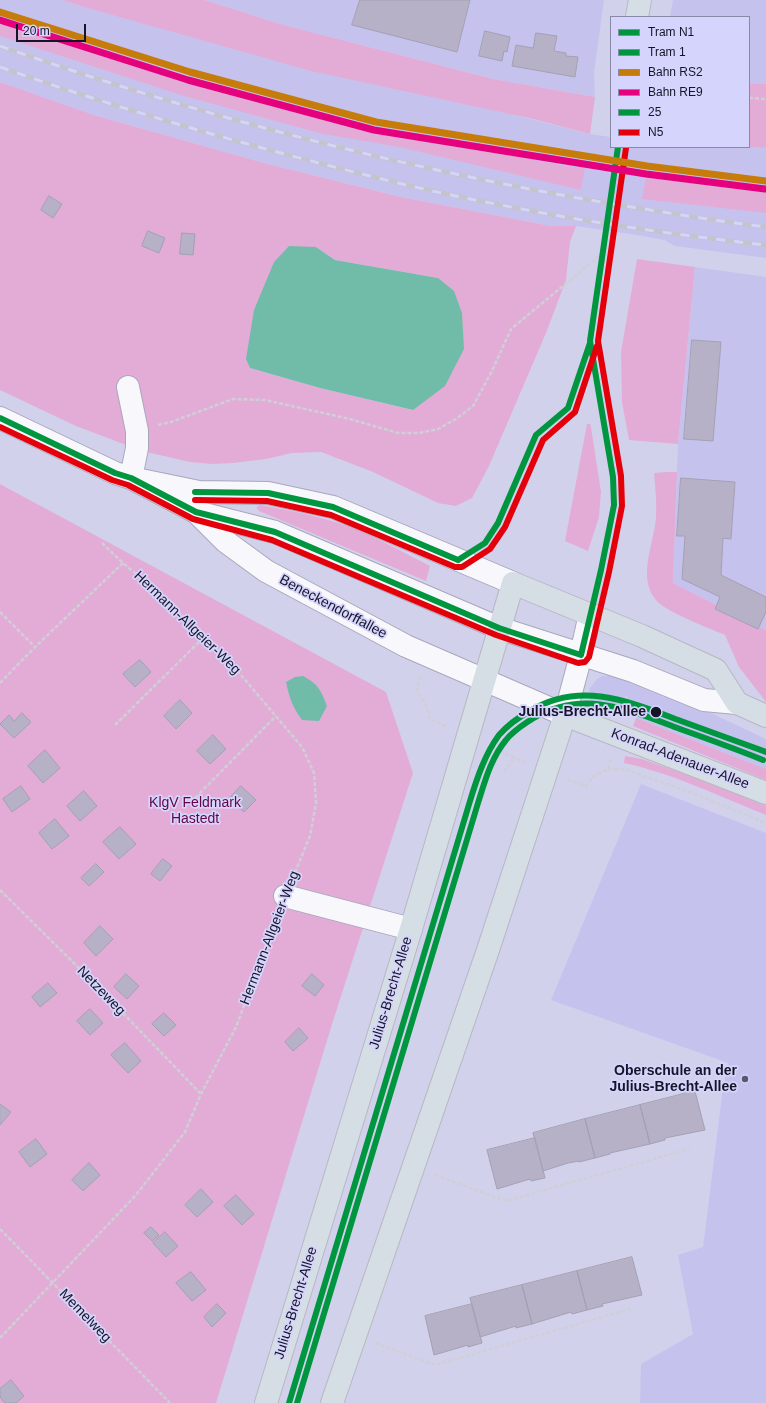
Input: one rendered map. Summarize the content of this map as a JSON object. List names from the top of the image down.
{
  "streets": {
    "main road": ["Beneckendorffallee", "Konrad-Adenauer-Allee", "Julius-Brecht-Allee"],
    "path": ["Hermann-Allgeier-Weg", "Netzeweg", "Memelweg"]
  },
  "crossings": [
    ["Beneckendorffallee", "Konrad-Adenauer-Allee"],
    ["Beneckendorffallee", "Julius-Brecht-Allee"],
    ["Hermann-Allgeier-Weg", "Netzeweg"],
    ["Hermann-Allgeier-Weg", "Memelweg"],
    ["Konrad-Adenauer-Allee", "Julius-Brecht-Allee"]
  ],
  "parks": ["KlgV Feldmark Hastedt"],
  "places": ["Julius-Brecht-Allee", "Oberschule an der Julius-Brecht-Allee"],
  "lines": [
    "rail line RS2",
    "rail line RE9",
    "transit line 25",
    "transit line N5",
    "tram line N1",
    "tram line 1"
  ],
  "legend": [
    "Tram N1",
    "Tram 1",
    "Bahn RS2",
    "Bahn RE9",
    "25",
    "N5"
  ],
  "scale_bar": "20 m"
}
